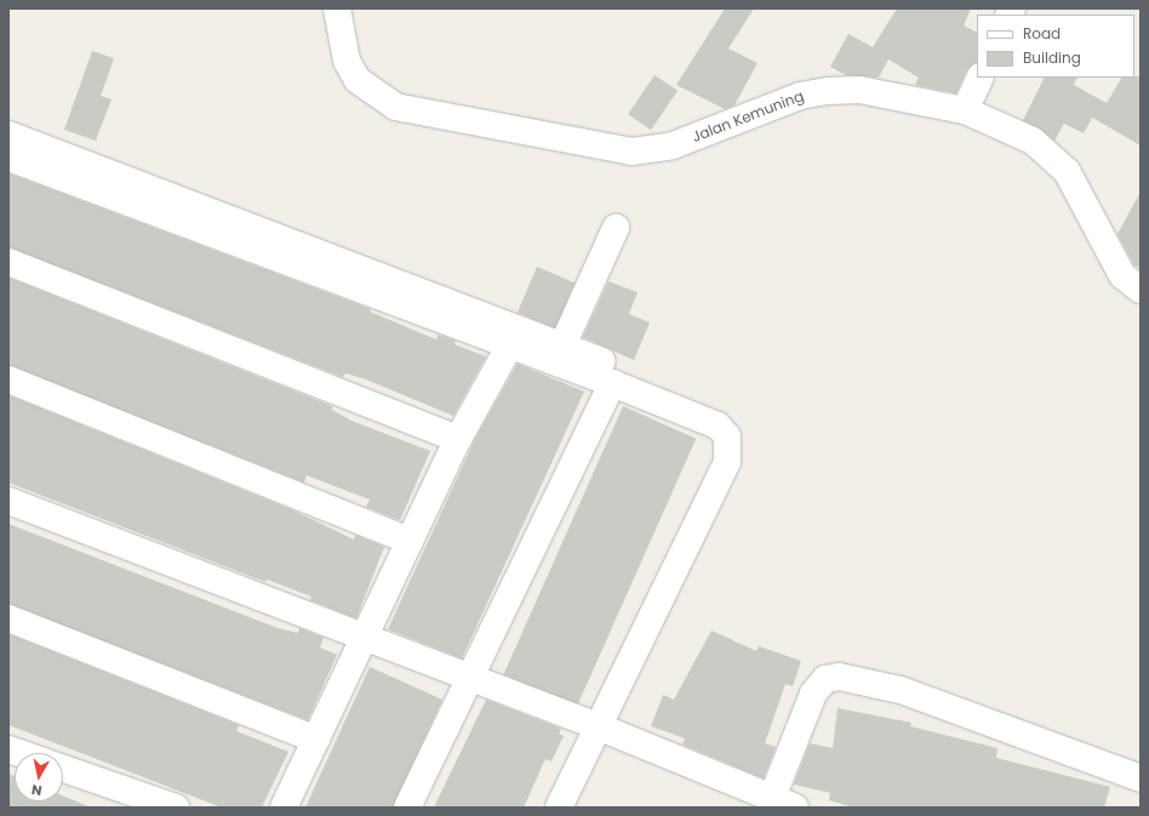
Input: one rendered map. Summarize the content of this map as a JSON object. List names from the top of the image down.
{
  "streets": {
    "street": ["Jalan Kemuning"]
  },
  "legend": ["Road", "Building"],
  "north": "bottom"
}
